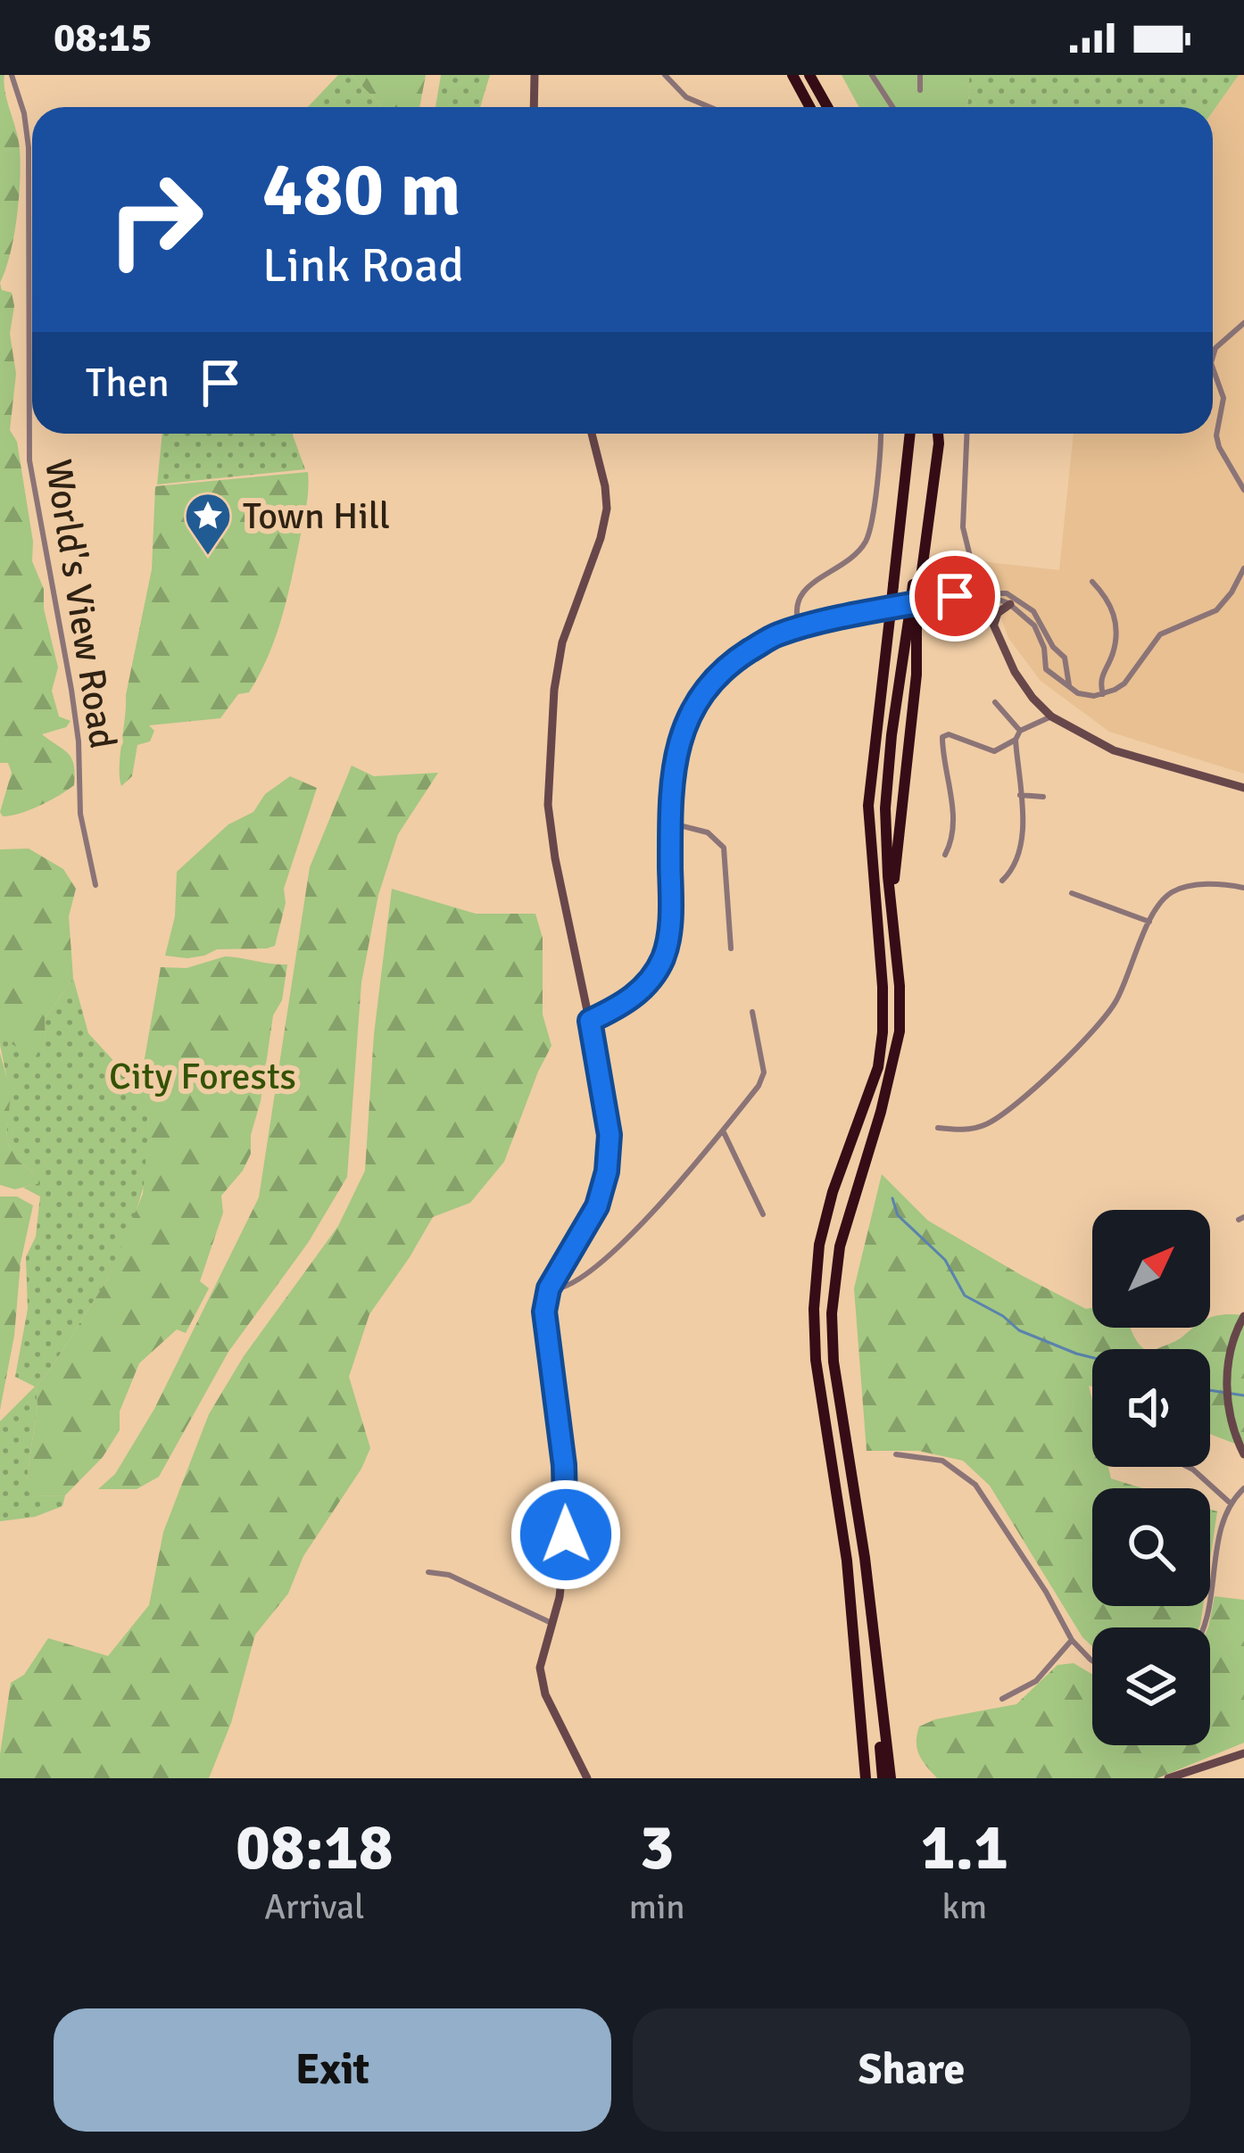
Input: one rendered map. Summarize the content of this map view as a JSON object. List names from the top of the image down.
{
  "streets": {
    "street": ["World's View Road"]
  },
  "parks": ["City Forests"],
  "places": {
    "place": ["Town Hill"]
  },
  "north": "top right",
  "page": {
    "status": "08:15",
    "turn": ["480 m", "Link Road"],
    "then": "Then",
    "eta": [
      "08:18",
      "Arrival",
      "3",
      "min",
      "1.1",
      "km"
    ],
    "buttons": ["Exit", "Share"]
  }
}
